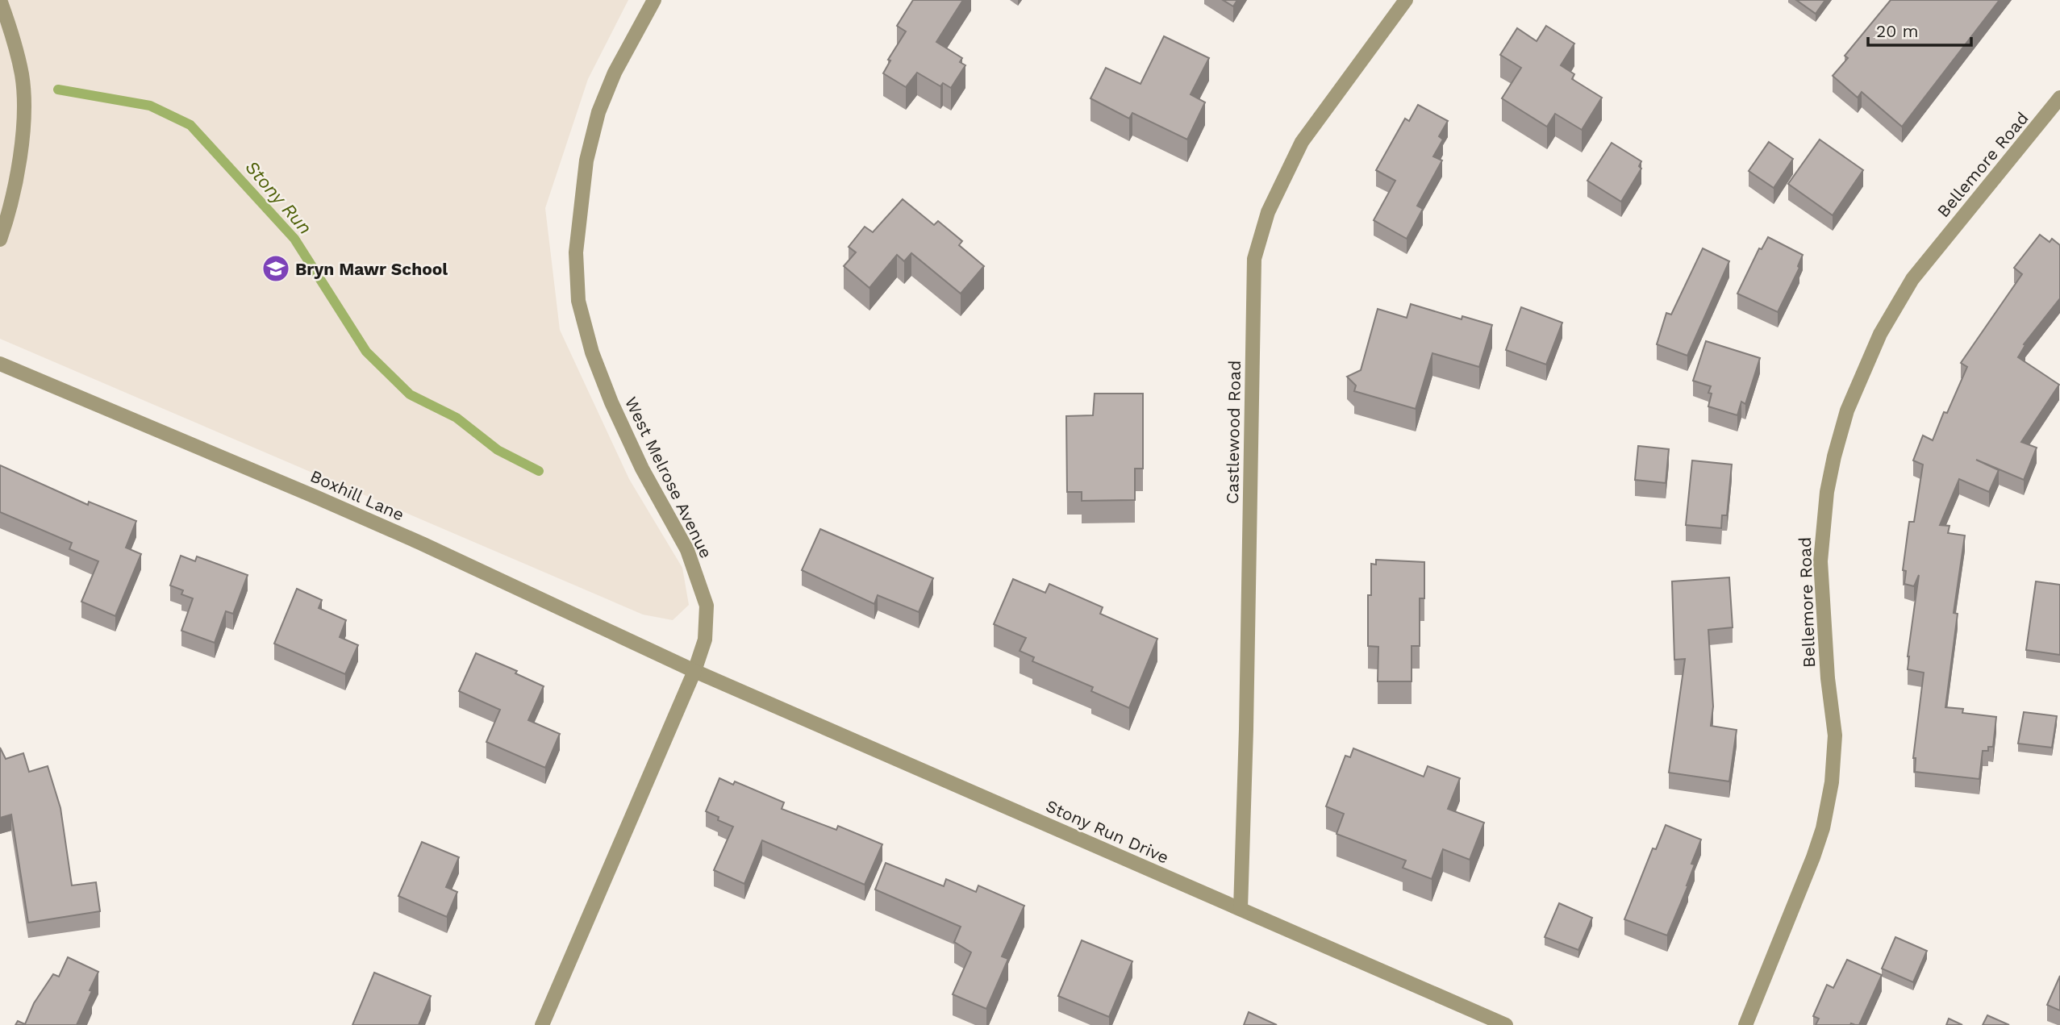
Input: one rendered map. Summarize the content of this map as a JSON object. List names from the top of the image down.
{
  "streets": {
    "street": [
      "Bellemore Road",
      "Castlewood Road",
      "West Melrose Avenue",
      "Boxhill Lane",
      "Stony Run Drive"
    ]
  },
  "crossings": [
    ["Castlewood Road", "Stony Run Drive"],
    ["West Melrose Avenue", "Boxhill Lane"],
    ["West Melrose Avenue", "Stony Run Drive"],
    ["Boxhill Lane", "Stony Run Drive"]
  ],
  "water": ["Stony Run"],
  "places": {
    "school or university": ["Bryn Mawr School"]
  },
  "scale_bar": "20 m"
}
